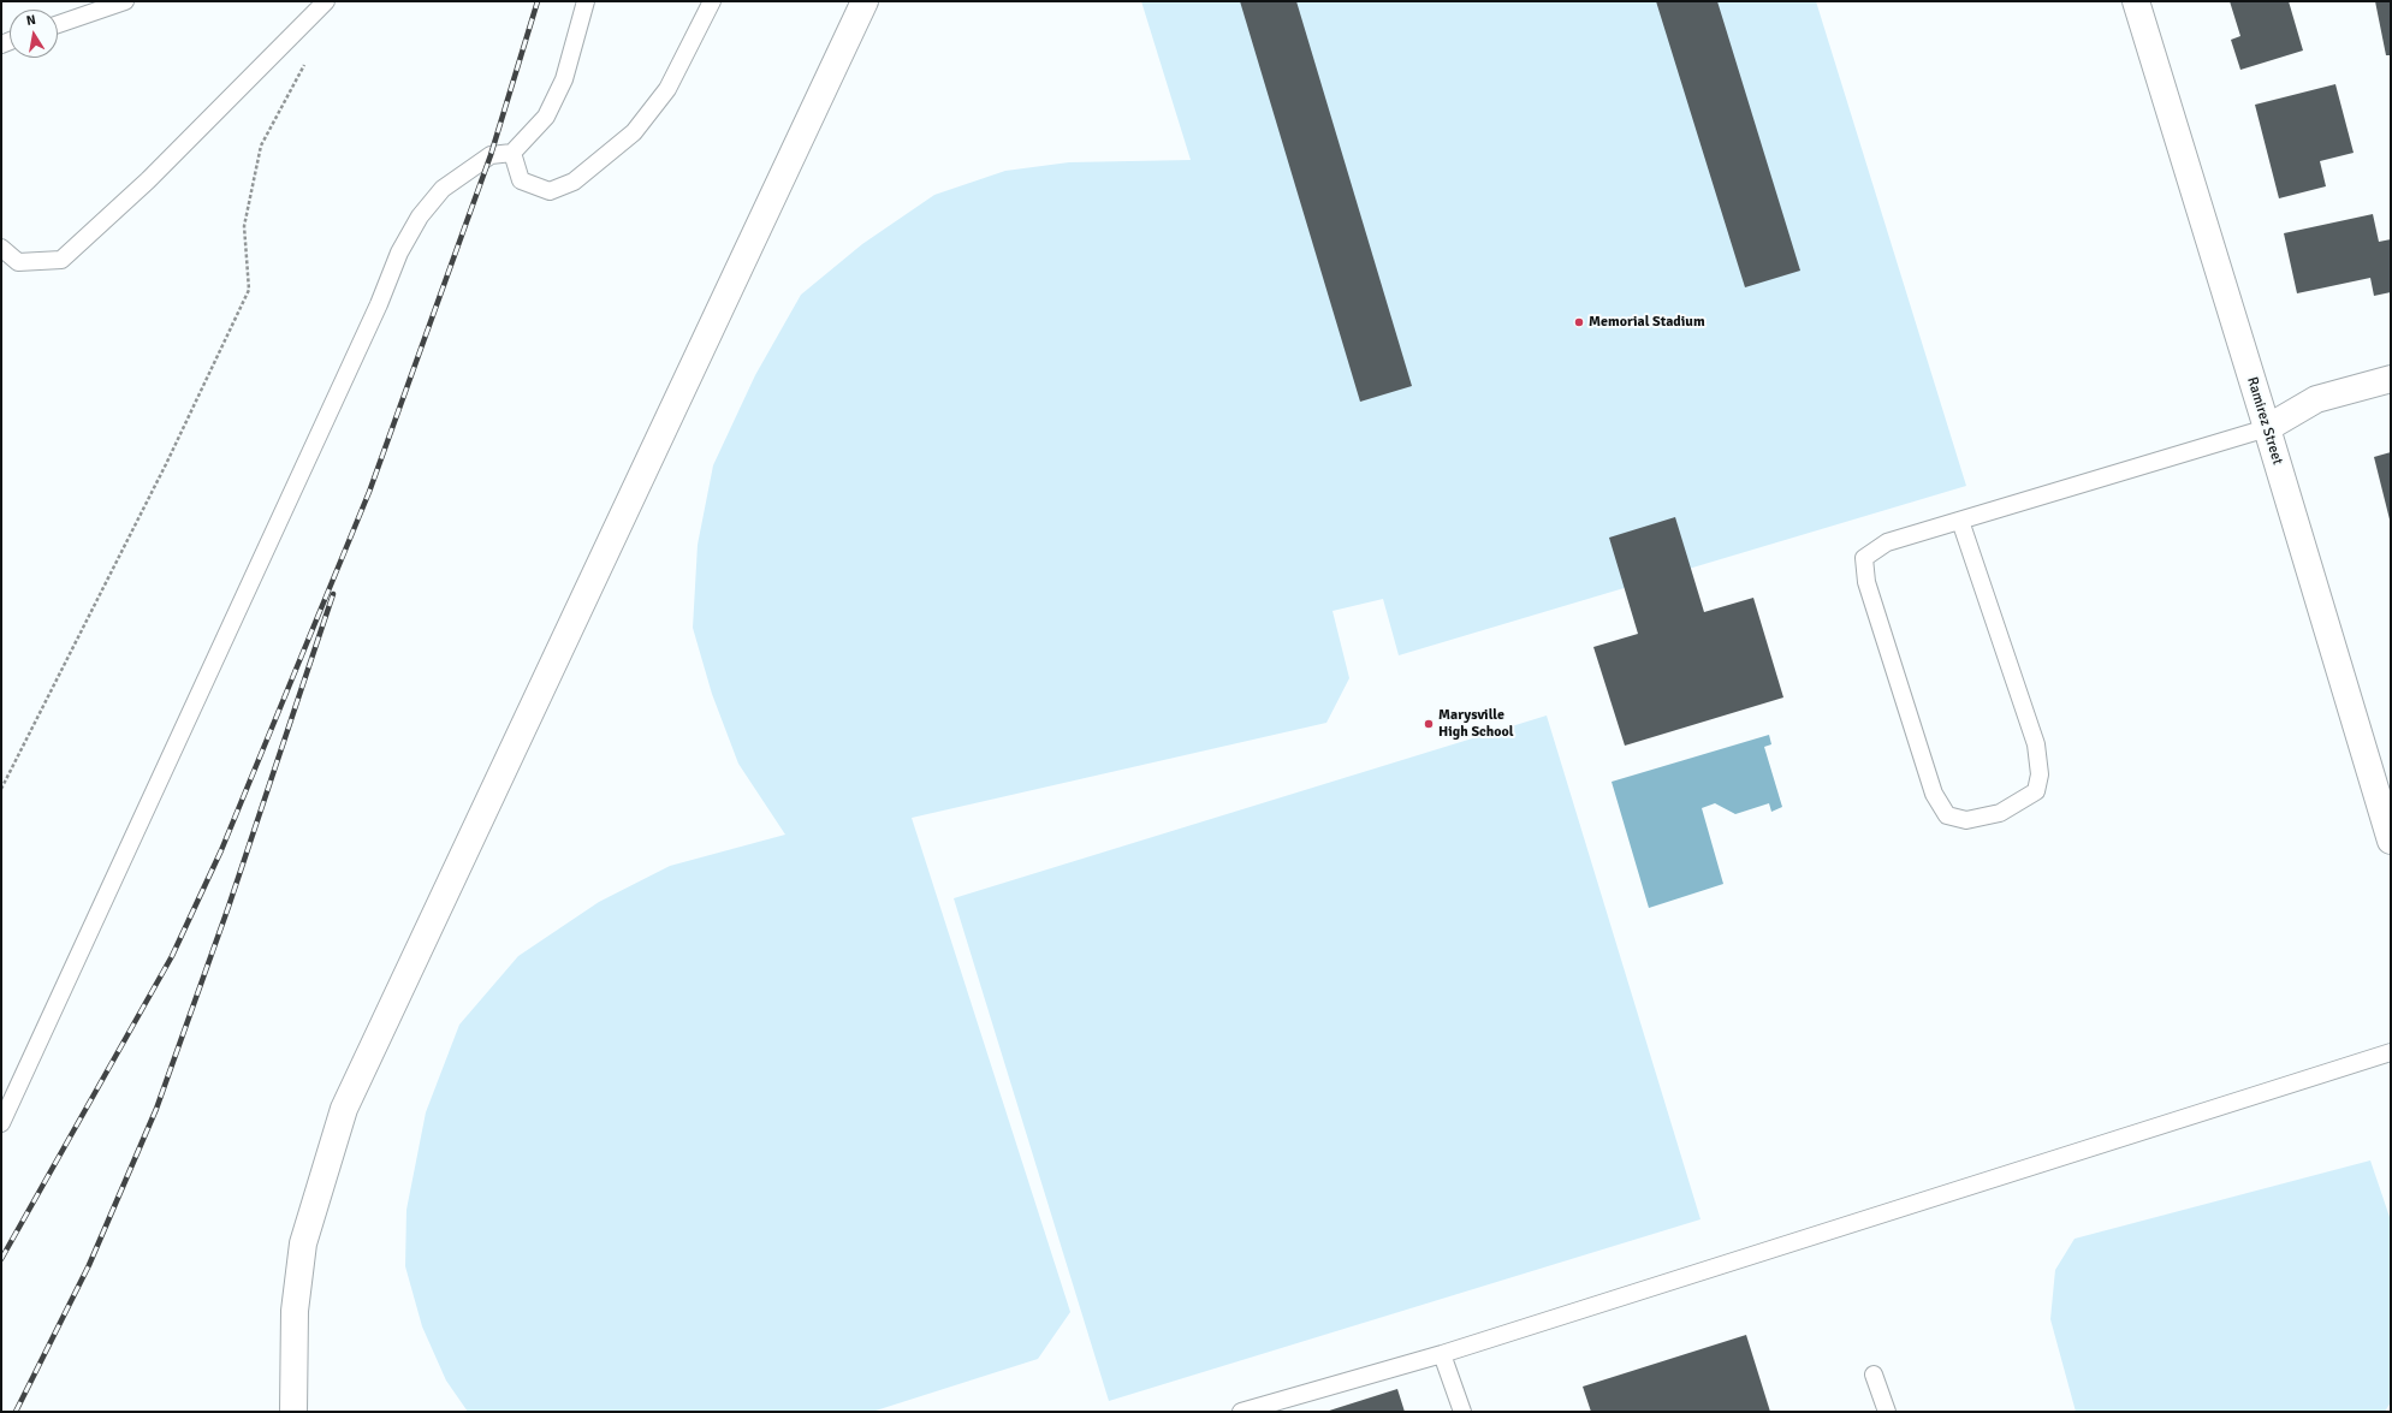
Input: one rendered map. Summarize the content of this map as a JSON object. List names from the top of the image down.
{
  "streets": {
    "street": ["Ramirez Street"]
  },
  "places": ["Memorial Stadium", "Marysville High School"],
  "north": "top"
}
